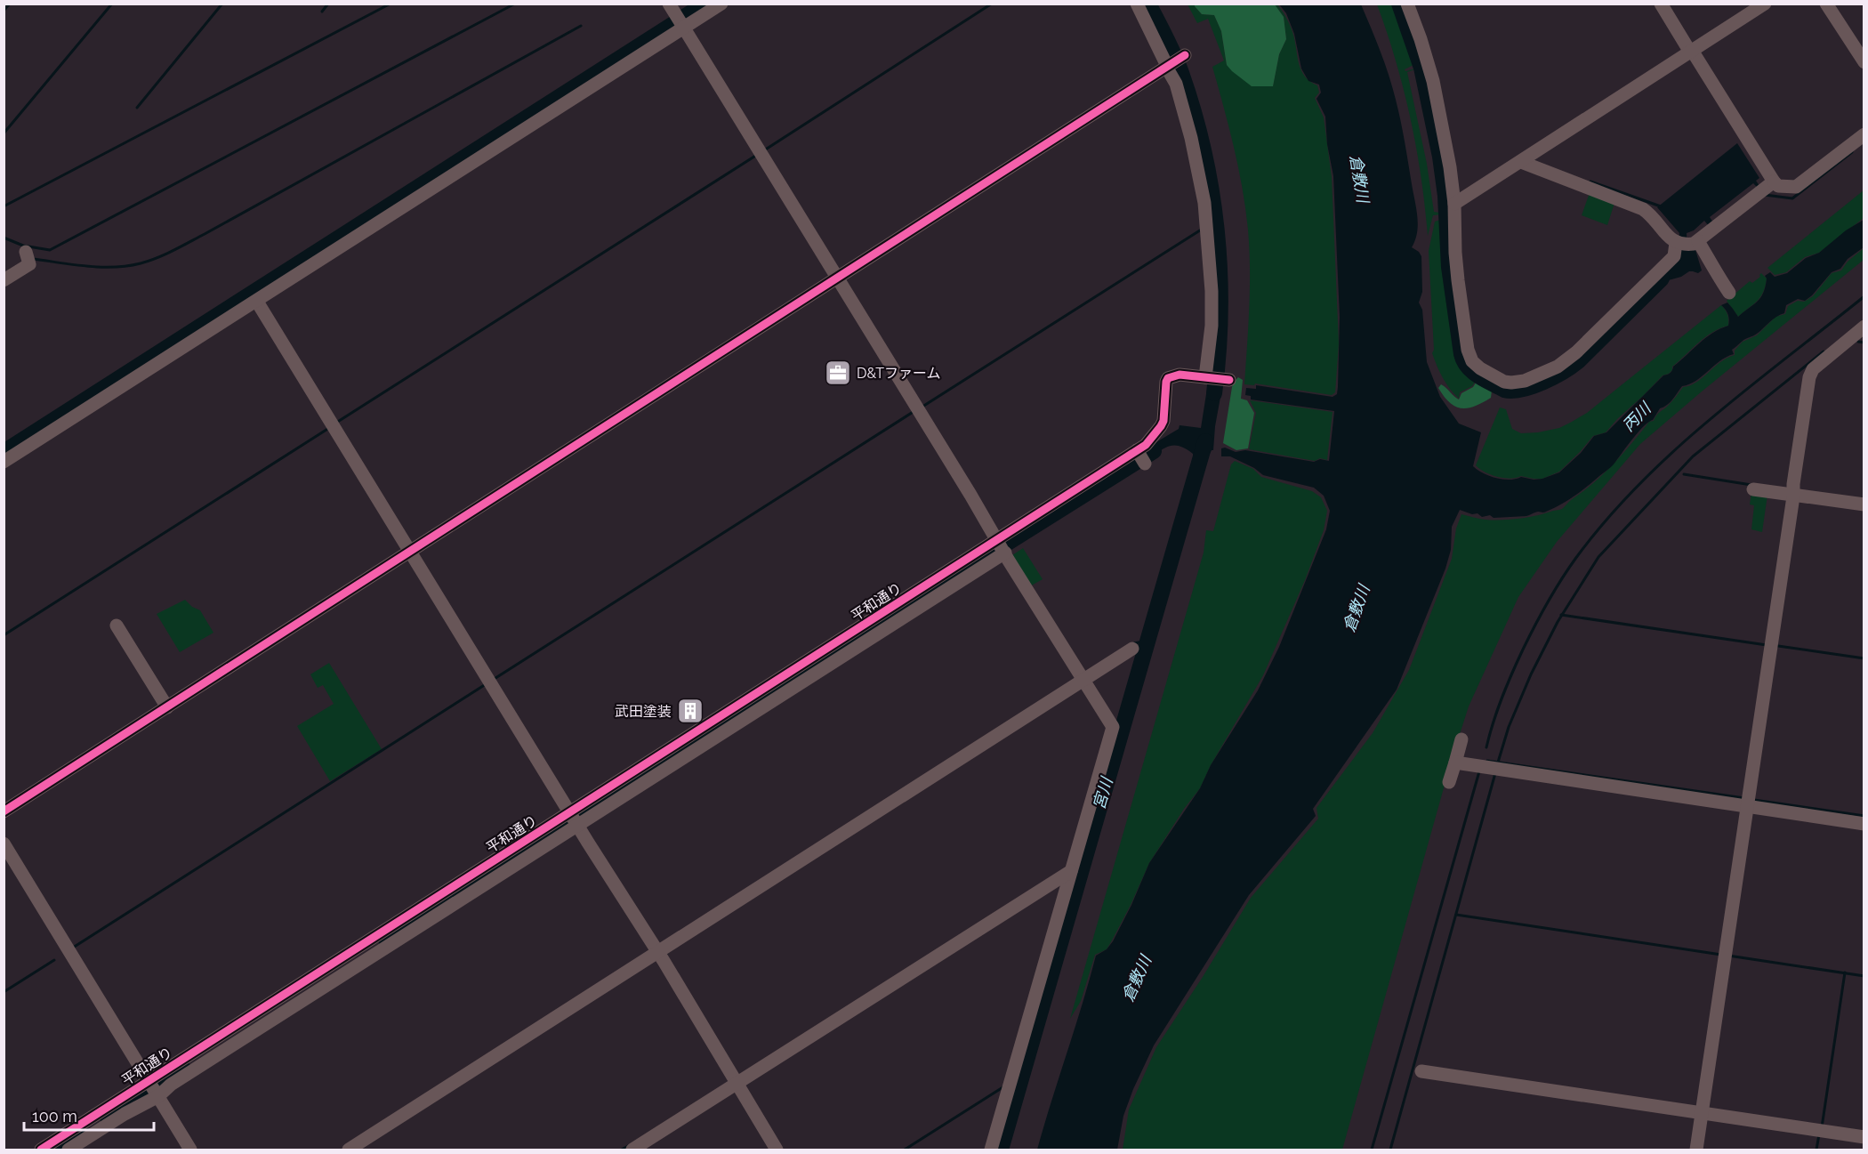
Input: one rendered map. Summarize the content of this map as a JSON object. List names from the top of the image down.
{
  "streets": {
    "street": ["平和通り"]
  },
  "water": ["倉敷川", "丙川", "宮川"],
  "places": {
    "office": ["D&Tファーム"],
    "building": ["武田塗装"]
  },
  "scale_bar": "100 m"
}
